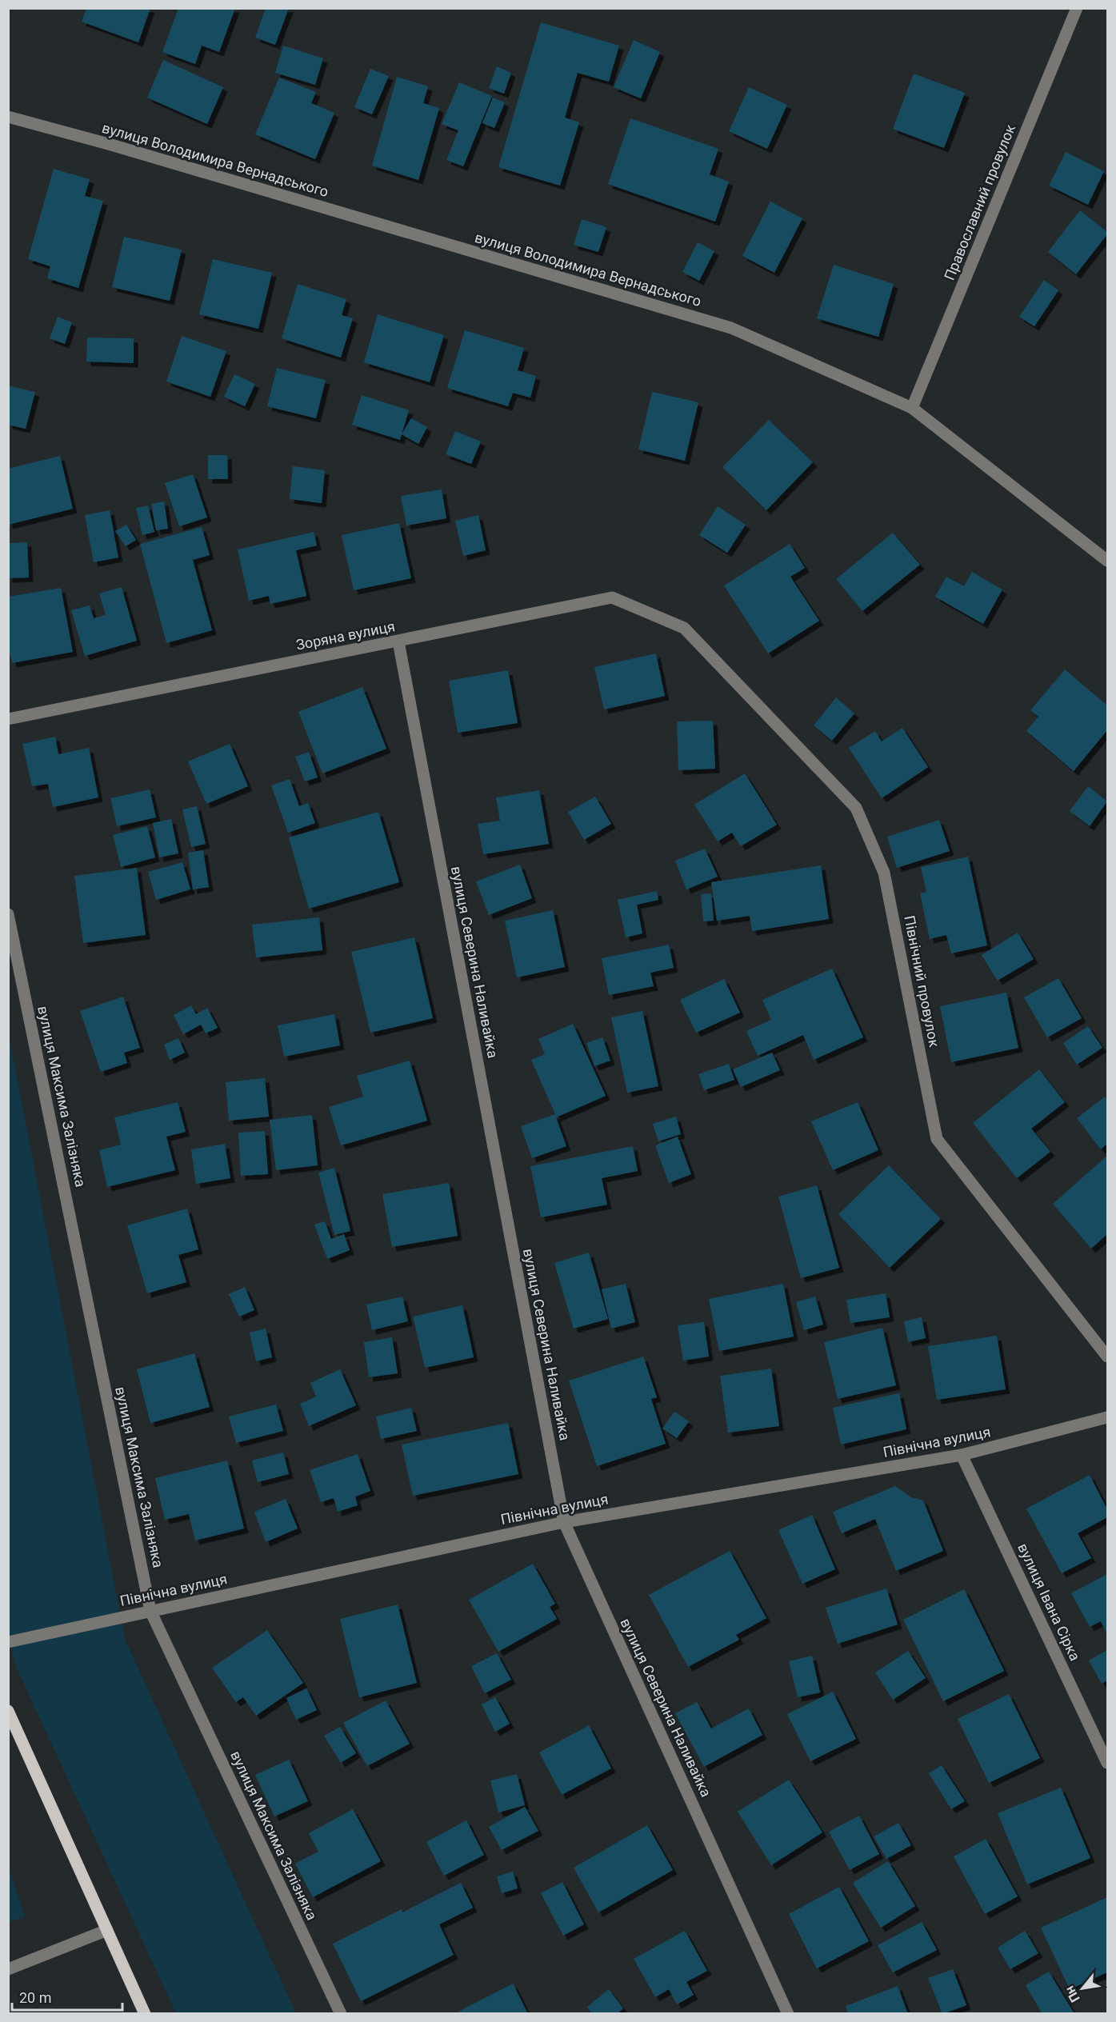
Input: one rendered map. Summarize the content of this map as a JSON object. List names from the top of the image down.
{
  "streets": {
    "street": [
      "вулиця Володимира Вернадського",
      "Православний провулок",
      "Зоряна вулиця",
      "вулиця Северина Наливайка",
      "Північний провулок",
      "вулиця Максима Залізняка",
      "Північна вулиця",
      "вулиця Івана Сірка"
    ]
  },
  "crossings": [
    ["вулиця Володимира Вернадського", "Православний провулок"],
    ["Зоряна вулиця", "вулиця Северина Наливайка"],
    ["Зоряна вулиця", "Північний провулок"],
    ["вулиця Северина Наливайка", "Північна вулиця"],
    ["вулиця Максима Залізняка", "Північна вулиця"],
    ["Північна вулиця", "вулиця Івана Сірка"]
  ],
  "scale_bar": "20 m",
  "north": "bottom left"
}
